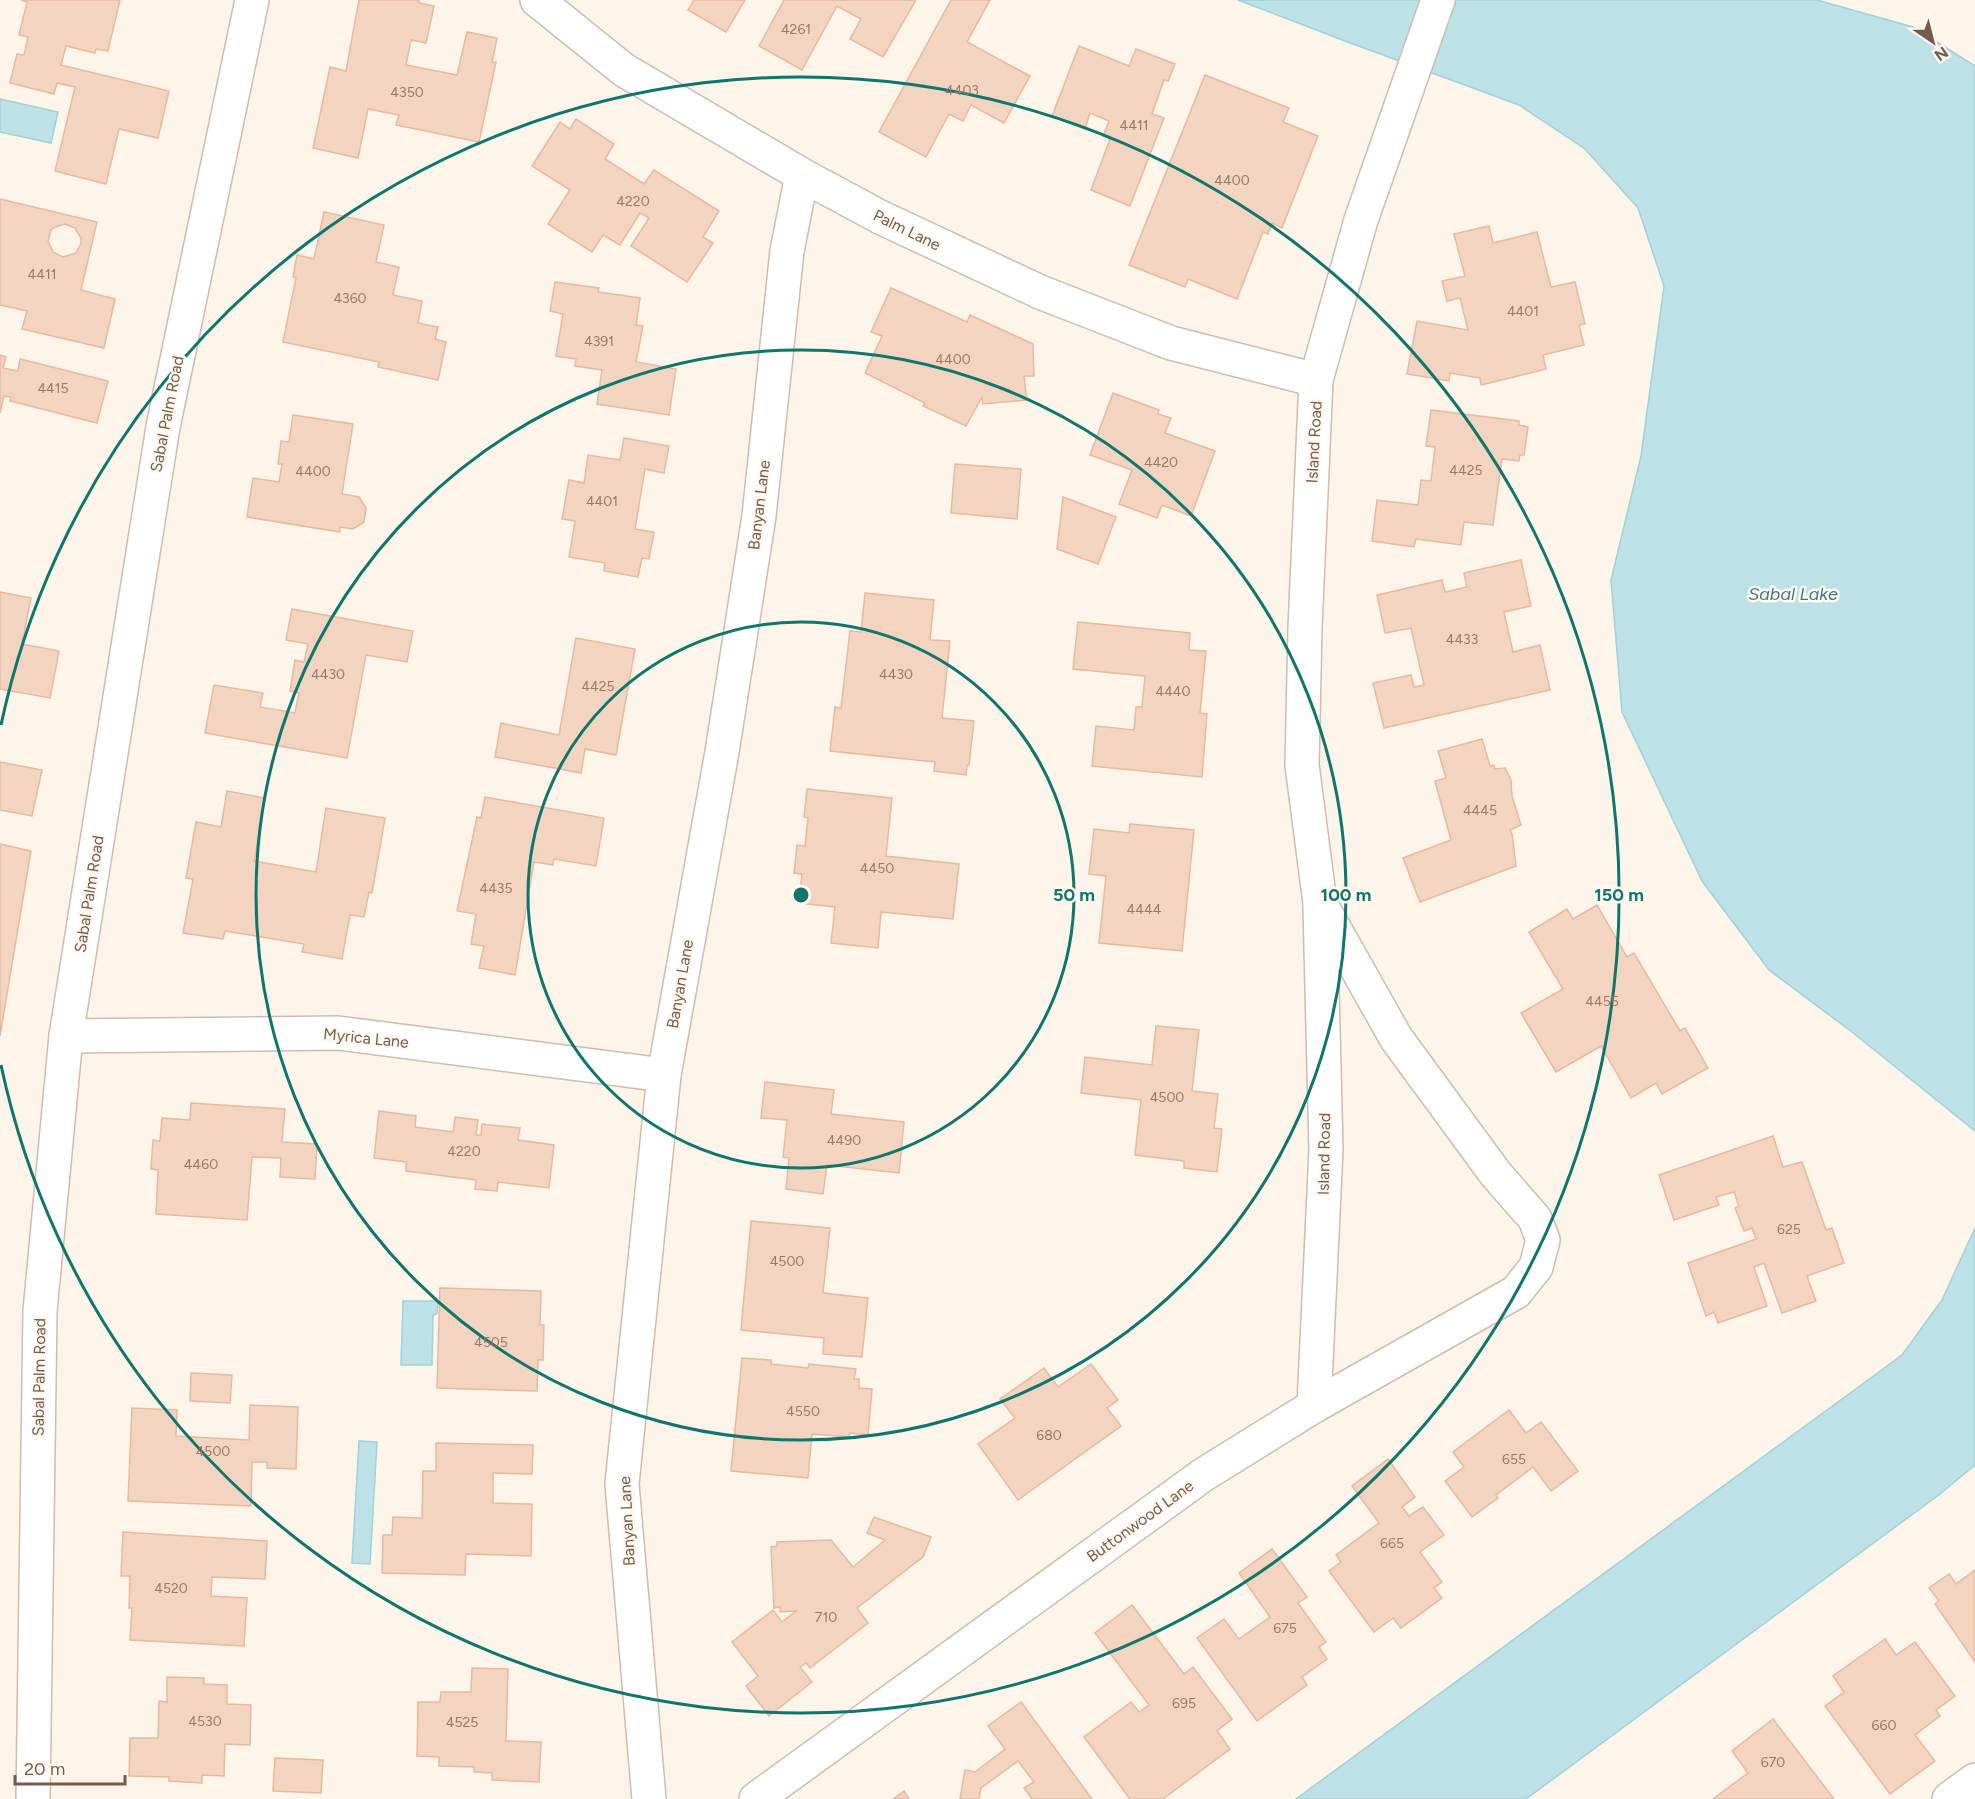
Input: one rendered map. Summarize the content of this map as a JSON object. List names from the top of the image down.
{
  "streets": {
    "street": [
      "Palm Lane",
      "Sabal Palm Road",
      "Island Road",
      "Banyan Lane",
      "Myrica Lane",
      "Buttonwood Lane"
    ]
  },
  "crossings": [
    ["Palm Lane", "Island Road"],
    ["Palm Lane", "Banyan Lane"],
    ["Sabal Palm Road", "Myrica Lane"],
    ["Island Road", "Buttonwood Lane"],
    ["Banyan Lane", "Myrica Lane"]
  ],
  "water": ["Sabal Lake"],
  "house_numbers": [
    "4261",
    "4403",
    "4350",
    "4411",
    "4400",
    "4220",
    "4411",
    "4360",
    "4401",
    "4391",
    "4400",
    "4415",
    "4420",
    "4425",
    "4400",
    "4401",
    "4433",
    "4430",
    "4430",
    "4425",
    "4440",
    "4445",
    "4450",
    "4435",
    "4444",
    "4455",
    "4500",
    "4490",
    "4220",
    "4460",
    "625",
    "4500",
    "4505",
    "4550",
    "680",
    "4500",
    "655",
    "665",
    "4520",
    "710",
    "675",
    "695",
    "4530",
    "4525",
    "660",
    "670"
  ],
  "scale_bar": "20 m",
  "north": "bottom right",
  "rings": ["50 m", "100 m", "150 m"]
}
